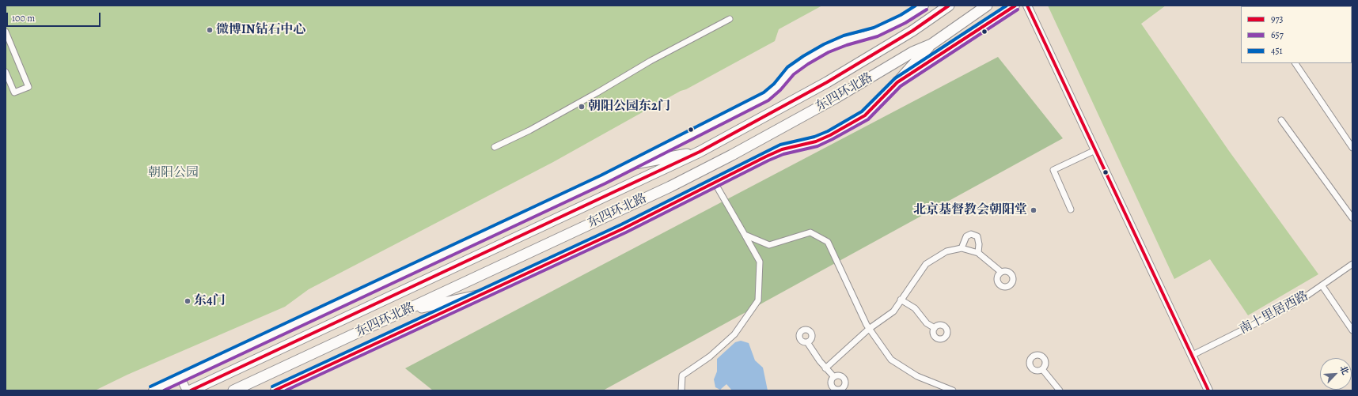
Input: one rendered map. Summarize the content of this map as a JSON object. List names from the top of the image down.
{
  "streets": {
    "highway": ["东四环北路"],
    "street": ["南十里居西路"]
  },
  "parks": ["朝阳公园"],
  "places": [
    "微博IN钻石中心",
    "朝阳公园东2门",
    "北京基督教会朝阳堂",
    "东4门"
  ],
  "lines": ["transit line 973", "transit line 451", "transit line 657"],
  "legend": ["973", "657", "451"],
  "scale_bar": "100 m",
  "north": "top right"
}
